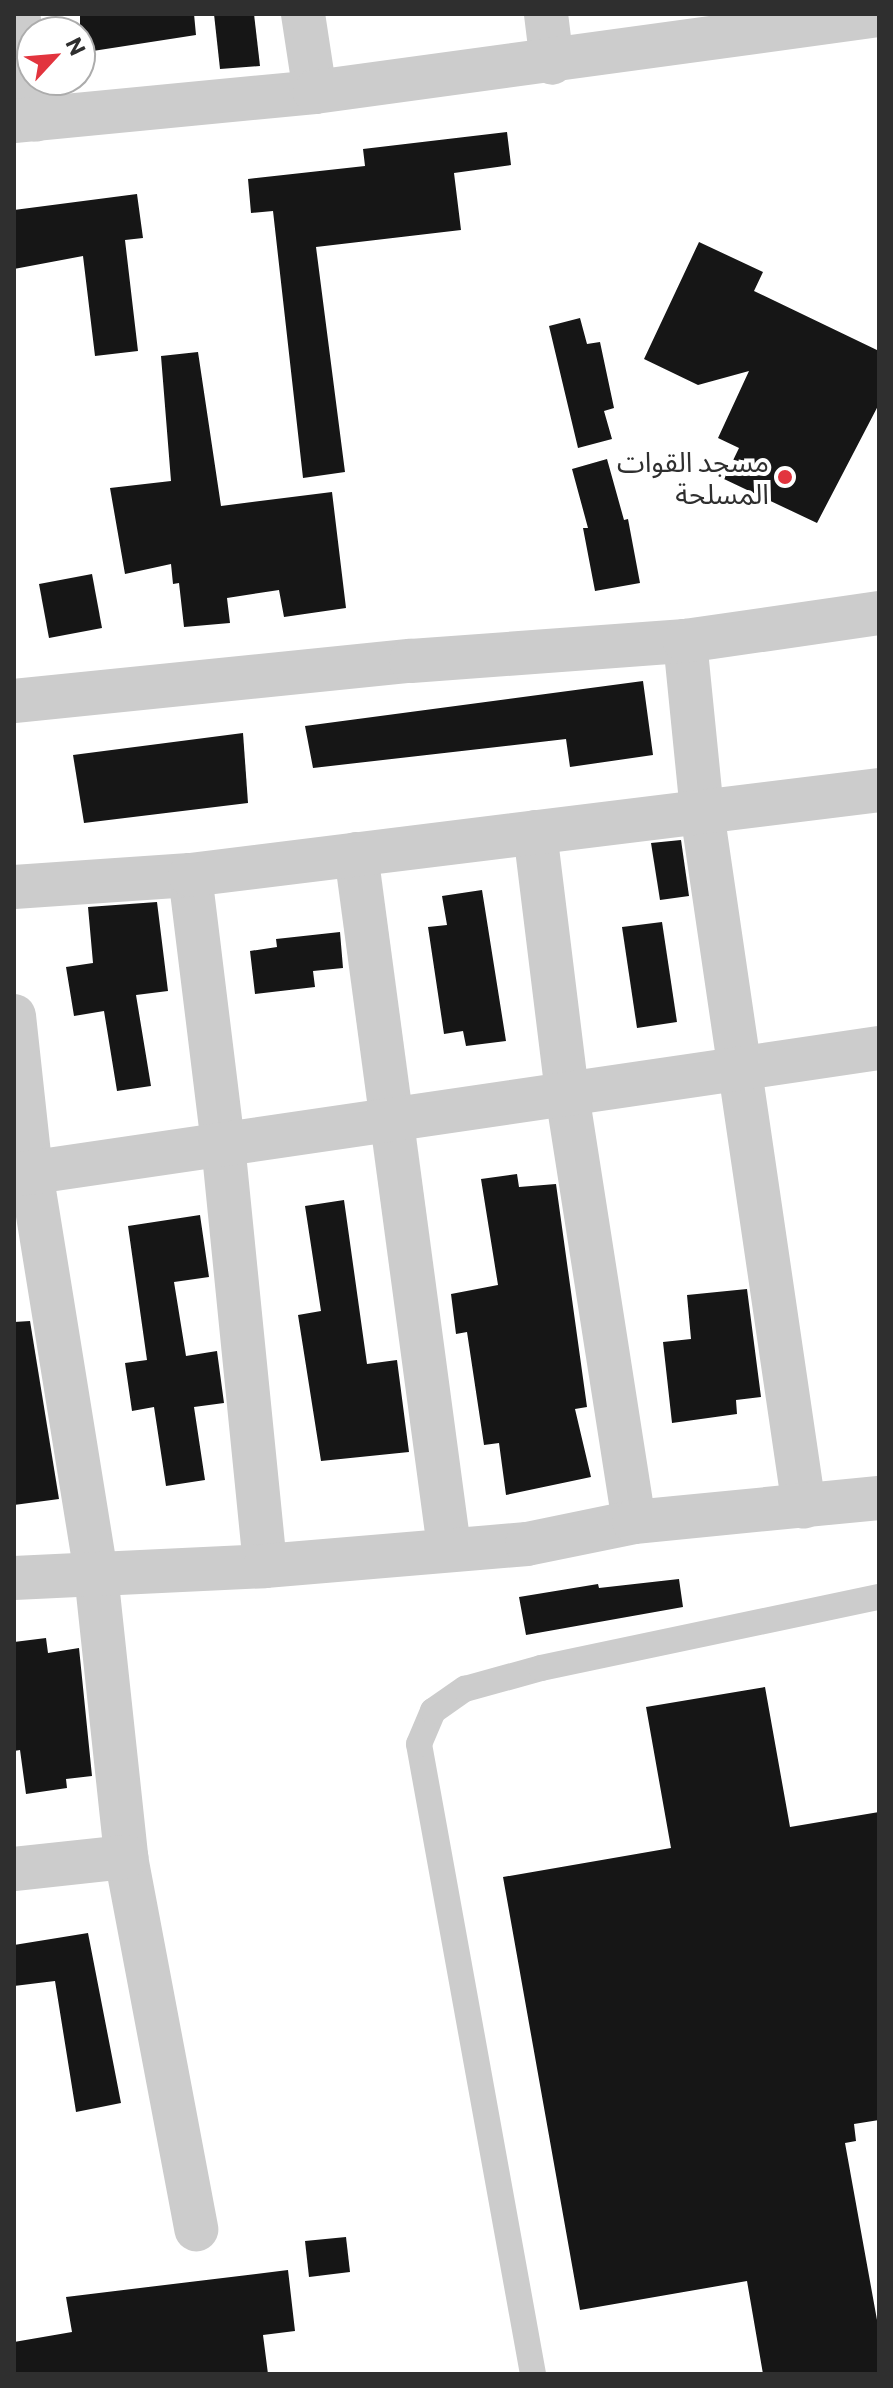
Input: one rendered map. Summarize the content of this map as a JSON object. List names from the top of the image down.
{
  "places": ["مسجد القوات المسلحة"],
  "north": "top right"
}
